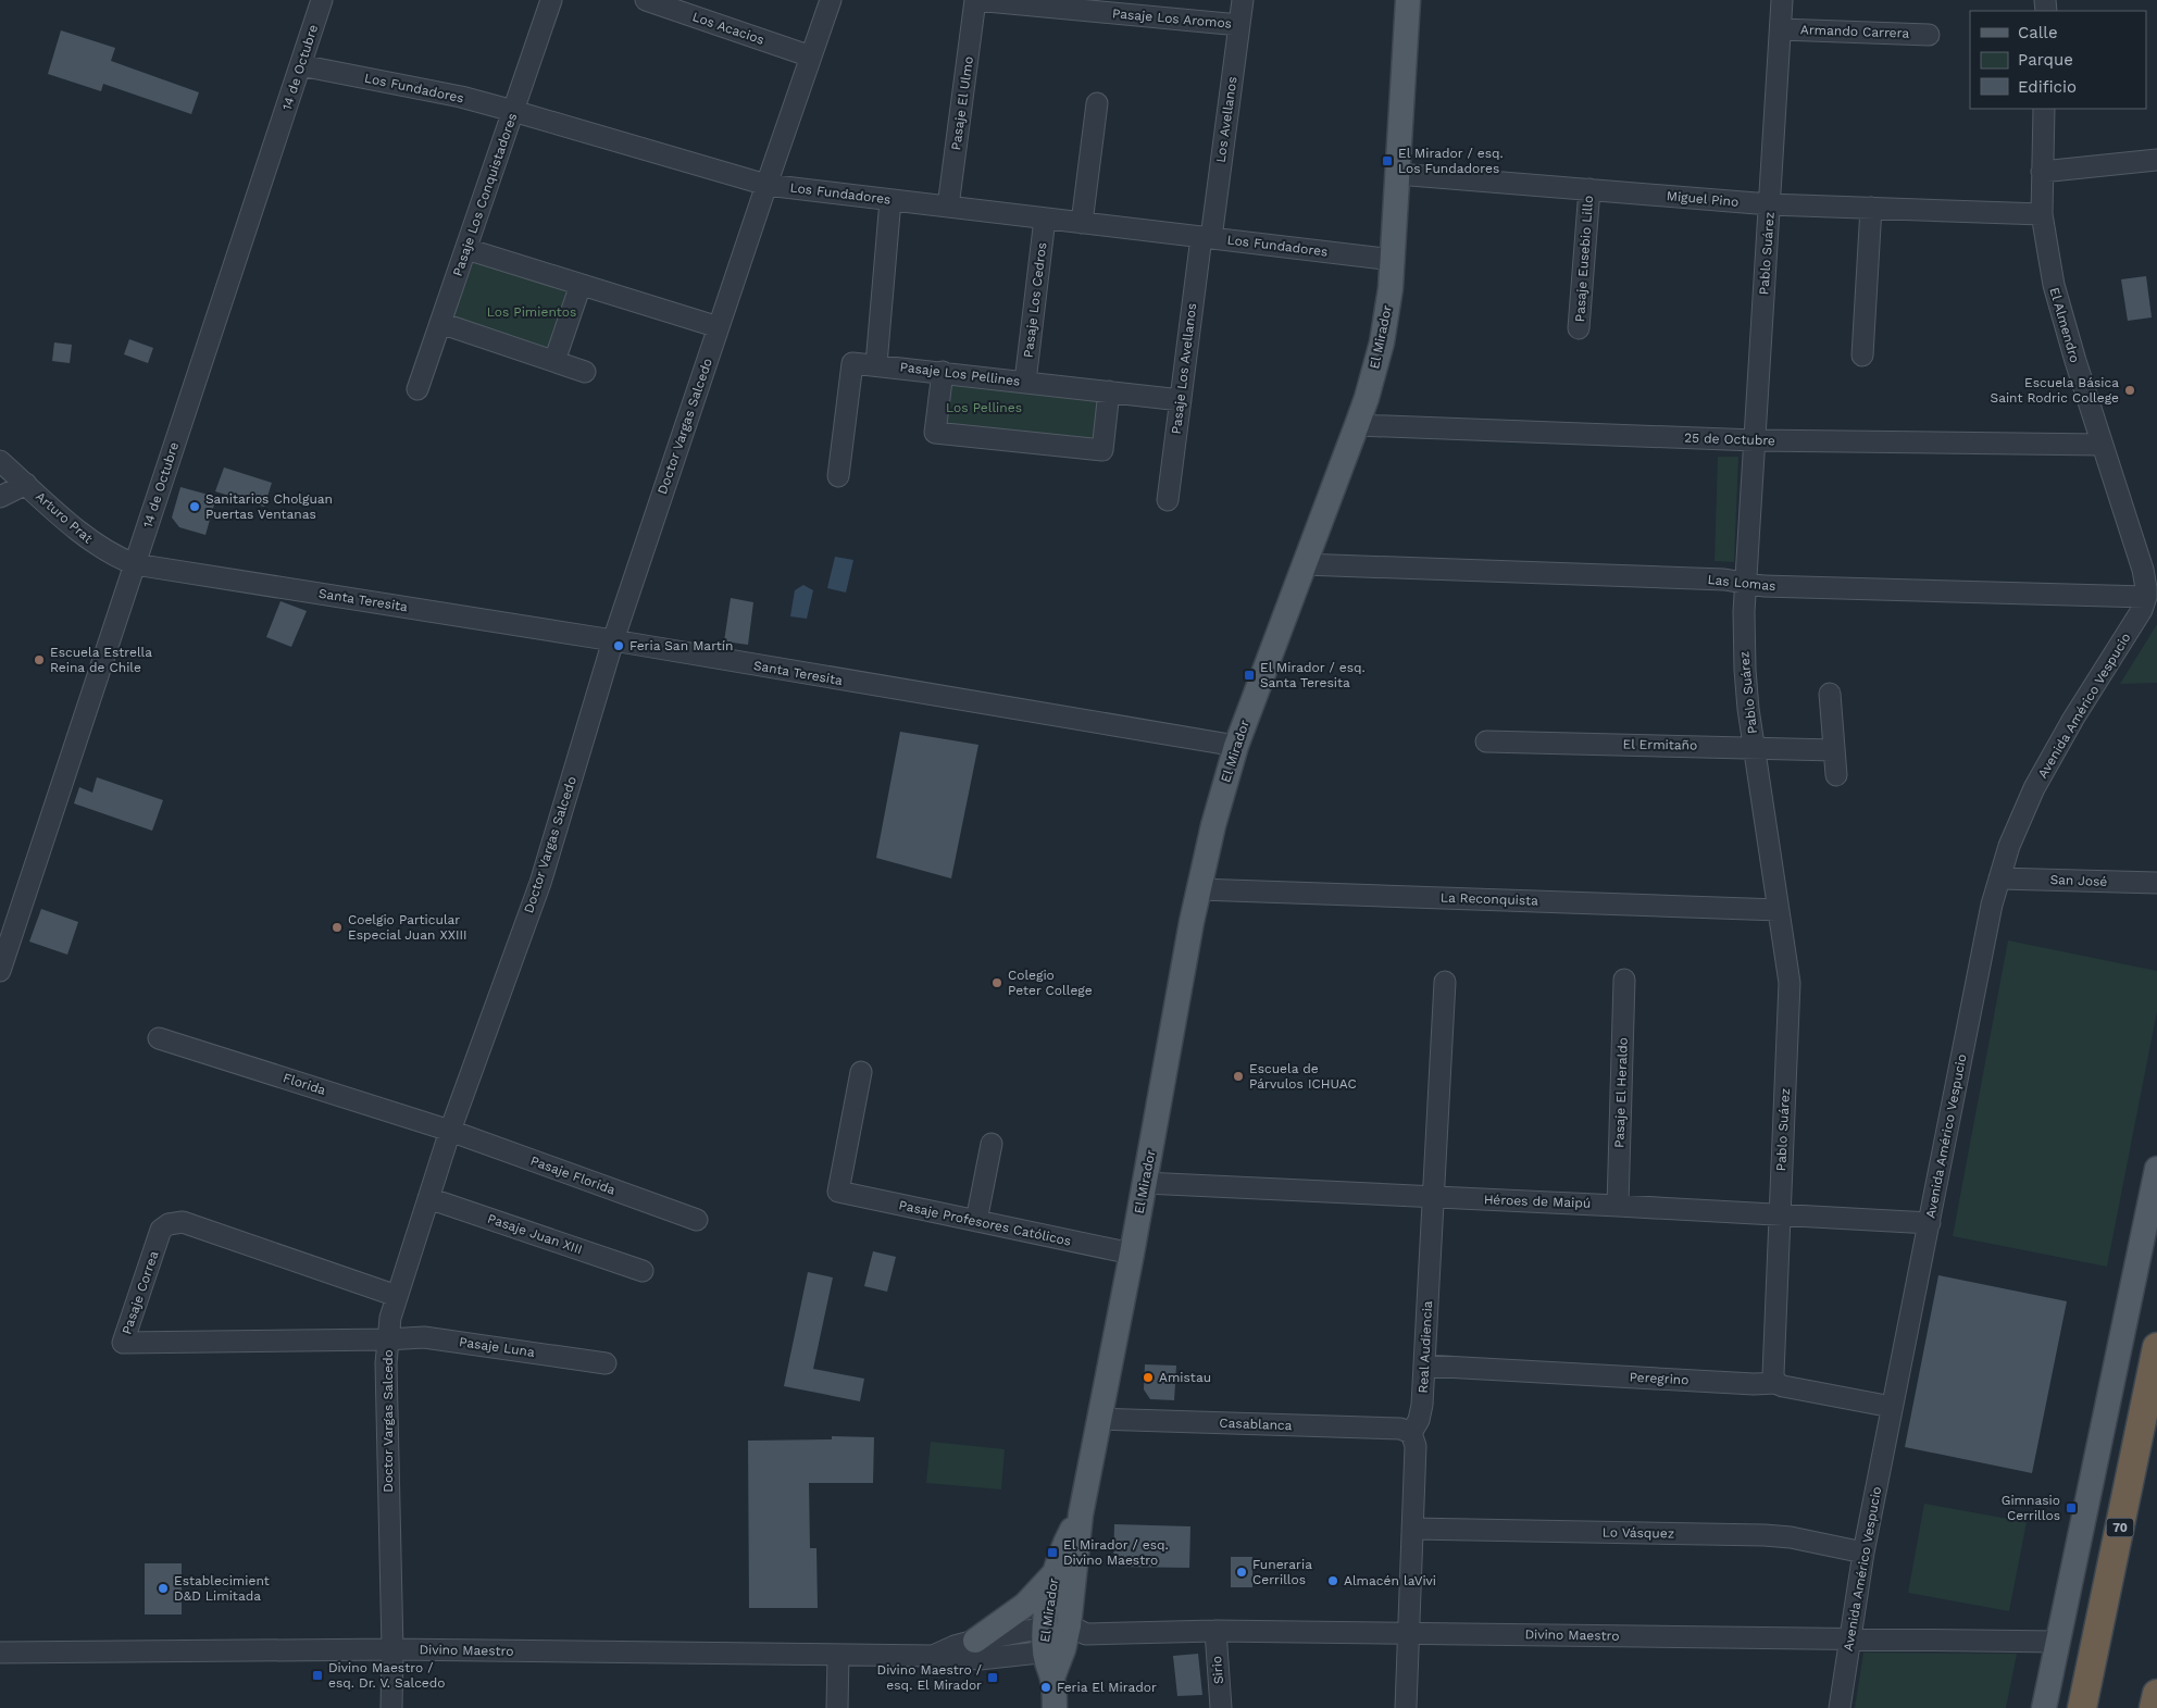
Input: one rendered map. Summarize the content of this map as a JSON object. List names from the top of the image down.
{
  "streets": {
    "highway": ["70"],
    "main road": ["El Mirador"],
    "street": [
      "Pasaje Los Aromos",
      "Los Acacios",
      "Armando Carrera",
      "14 de Octubre",
      "Los Fundadores",
      "Pasaje El Ulmo",
      "Los Avellanos",
      "Pasaje Los Conquistadores",
      "Miguel Pino",
      "Pablo Suárez",
      "Pasaje Eusebio Lillo",
      "Pasaje Los Cedros",
      "El Almendro",
      "Pasaje Los Avellanos",
      "Pasaje Los Pellines",
      "Doctor Vargas Salcedo",
      "25 de Octubre",
      "Arturo Prat",
      "Las Lomas",
      "Santa Teresita",
      "Avenida Américo Vespucio",
      "El Ermitaño",
      "San José",
      "La Reconquista",
      "Florida",
      "Pasaje El Heraldo",
      "Pasaje Florida",
      "Héroes de Maipú",
      "Pasaje Profesores Católicos",
      "Pasaje Juan XIII",
      "Pasaje Correa",
      "Pasaje Luna",
      "Real Audiencia",
      "Peregrino",
      "Casablanca",
      "Lo Vásquez",
      "Divino Maestro",
      "Sirio"
    ]
  },
  "crossings": [
    ["Pasaje Los Aromos", "Pasaje El Ulmo"],
    ["Pasaje Los Aromos", "Los Avellanos"],
    ["Los Acacios", "Doctor Vargas Salcedo"],
    ["Armando Carrera", "Pablo Suárez"],
    ["14 de Octubre", "Los Fundadores"],
    ["14 de Octubre", "Arturo Prat"],
    ["14 de Octubre", "Santa Teresita"],
    ["Los Fundadores", "Pasaje El Ulmo"],
    ["Los Fundadores", "Los Avellanos"],
    ["Los Fundadores", "Pasaje Los Conquistadores"],
    ["Los Fundadores", "Pasaje Los Cedros"],
    ["Los Fundadores", "El Mirador"],
    ["Los Fundadores", "Pasaje Los Avellanos"],
    ["Los Fundadores", "Doctor Vargas Salcedo"],
    ["Los Avellanos", "Pasaje Los Avellanos"],
    ["Miguel Pino", "Pablo Suárez"],
    ["Miguel Pino", "Pasaje Eusebio Lillo"],
    ["Miguel Pino", "El Almendro"],
    ["Miguel Pino", "El Mirador"],
    ["Pablo Suárez", "25 de Octubre"],
    ["Pablo Suárez", "Las Lomas"],
    ["Pablo Suárez", "El Ermitaño"],
    ["Pablo Suárez", "La Reconquista"],
    ["Pablo Suárez", "Héroes de Maipú"],
    ["Pablo Suárez", "Peregrino"],
    ["Pasaje Los Cedros", "Pasaje Los Pellines"],
    ["El Almendro", "25 de Octubre"],
    ["El Almendro", "Las Lomas"],
    ["El Almendro", "Avenida Américo Vespucio"],
    ["El Mirador", "25 de Octubre"],
    ["El Mirador", "Las Lomas"],
    ["El Mirador", "Santa Teresita"],
    ["El Mirador", "La Reconquista"],
    ["El Mirador", "Héroes de Maipú"],
    ["El Mirador", "Pasaje Profesores Católicos"],
    ["El Mirador", "Casablanca"],
    ["El Mirador", "Divino Maestro"],
    ["Pasaje Los Avellanos", "Pasaje Los Pellines"],
    ["Doctor Vargas Salcedo", "Santa Teresita"],
    ["Doctor Vargas Salcedo", "Florida"],
    ["Doctor Vargas Salcedo", "Pasaje Florida"],
    ["Doctor Vargas Salcedo", "Pasaje Juan XIII"],
    ["Doctor Vargas Salcedo", "Pasaje Correa"],
    ["Doctor Vargas Salcedo", "Pasaje Luna"],
    ["Doctor Vargas Salcedo", "Divino Maestro"],
    ["Arturo Prat", "Santa Teresita"],
    ["Las Lomas", "Avenida Américo Vespucio"],
    ["Avenida Américo Vespucio", "San José"],
    ["Avenida Américo Vespucio", "Héroes de Maipú"],
    ["Avenida Américo Vespucio", "Peregrino"],
    ["Avenida Américo Vespucio", "Lo Vásquez"],
    ["Avenida Américo Vespucio", "Divino Maestro"],
    ["Florida", "Pasaje Florida"],
    ["Pasaje El Heraldo", "Héroes de Maipú"],
    ["Héroes de Maipú", "Real Audiencia"],
    ["Pasaje Correa", "Pasaje Luna"],
    ["Real Audiencia", "Peregrino"],
    ["Real Audiencia", "Casablanca"],
    ["Divino Maestro", "Sirio"]
  ],
  "parks": ["Los Pimientos", "Los Pellines"],
  "places": {
    "transit": [
      "El Mirador / esq. Los Fundadores",
      "El Mirador / esq. Santa Teresita",
      "Gimnasio Cerrillos",
      "El Mirador / esq. Divino Maestro",
      "Divino Maestro / esq. Dr. V. Salcedo",
      "Divino Maestro / esq. El Mirador"
    ],
    "other": [
      "Escuela Básica Saint Rodric College",
      "Sanitarios Cholguan Puertas Ventanas",
      "Feria San Martín",
      "Escuela Estrella Reina de Chile",
      "Coelgio Particular Especial Juan XXIII",
      "Colegio Peter College",
      "Escuela de Párvulos ICHUAC",
      "Amistau",
      "Funeraria Cerrillos",
      "Almacén laVivi",
      "Establecimient D&D Limitada",
      "Feria El Mirador"
    ]
  },
  "legend": ["Calle", "Parque", "Edificio"]
}
